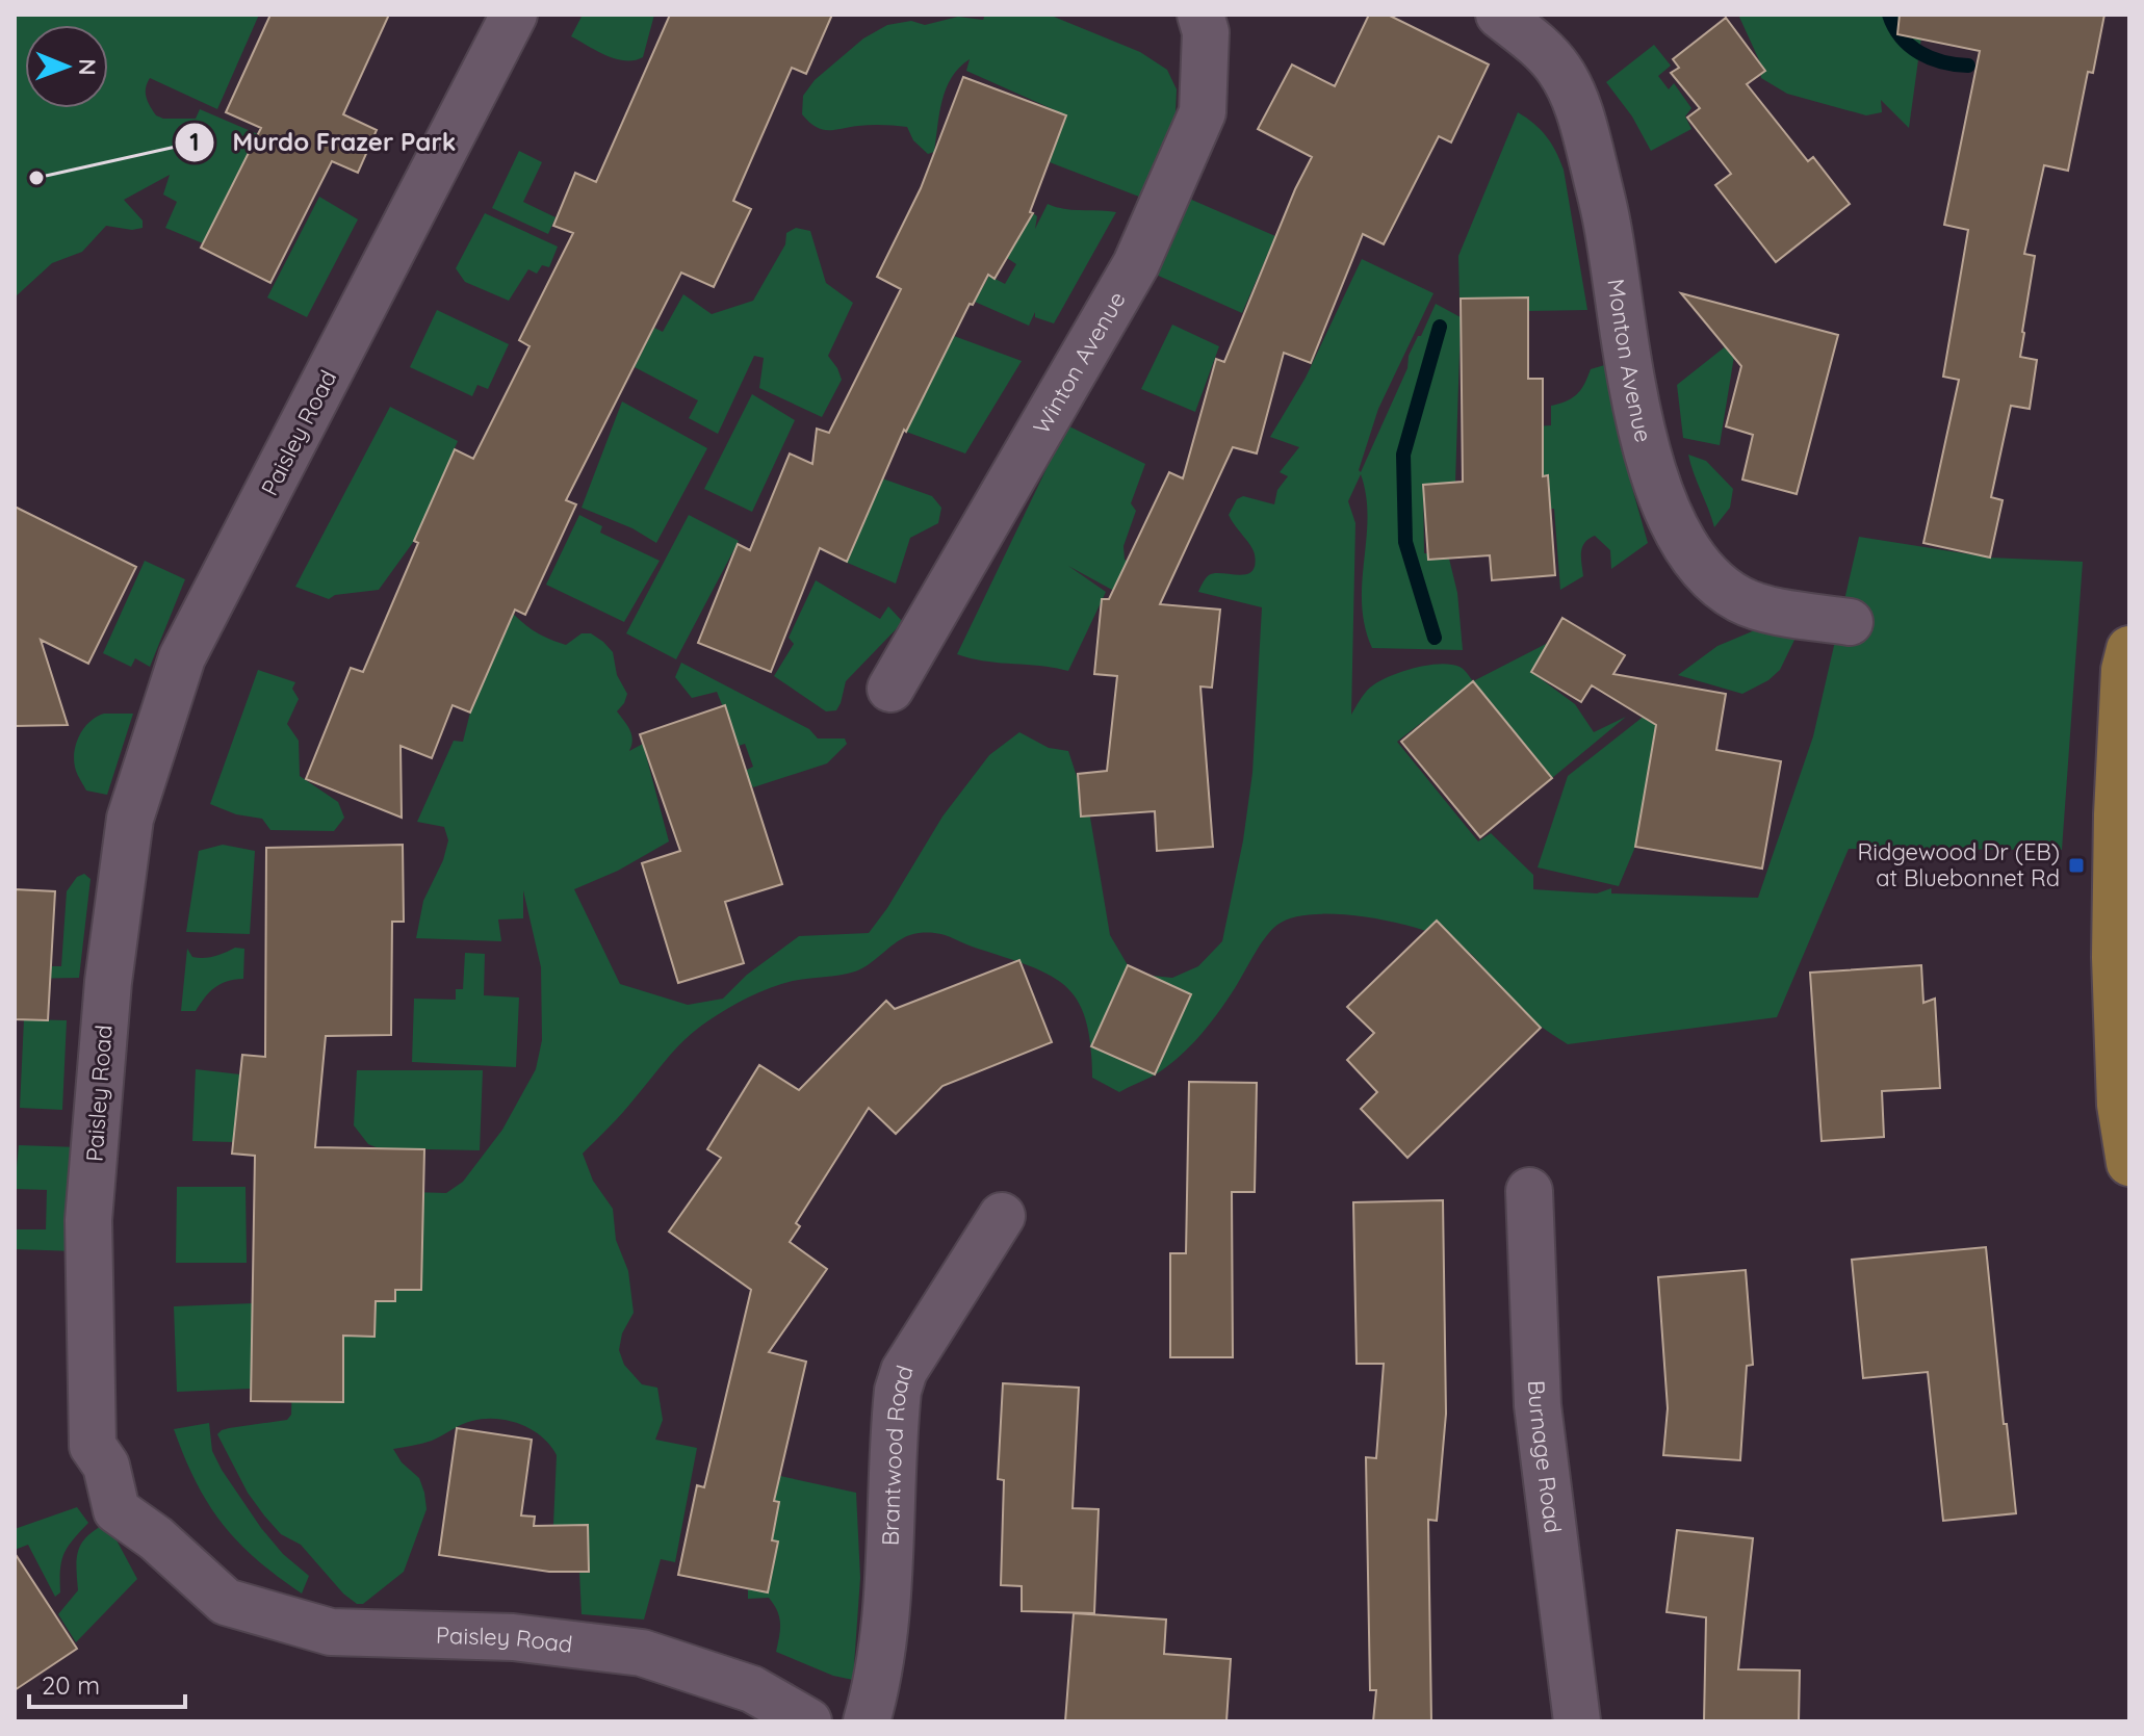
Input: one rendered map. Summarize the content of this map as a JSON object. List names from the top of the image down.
{
  "streets": {
    "street": [
      "Monton Avenue",
      "Winton Avenue",
      "Paisley Road",
      "Burnage Road",
      "Brantwood Road"
    ]
  },
  "places": {
    "other": ["Murdo Frazer Park"],
    "transit": ["Ridgewood Dr (EB) at Bluebonnet Rd"]
  },
  "scale_bar": "20 m",
  "north": "right"
}
